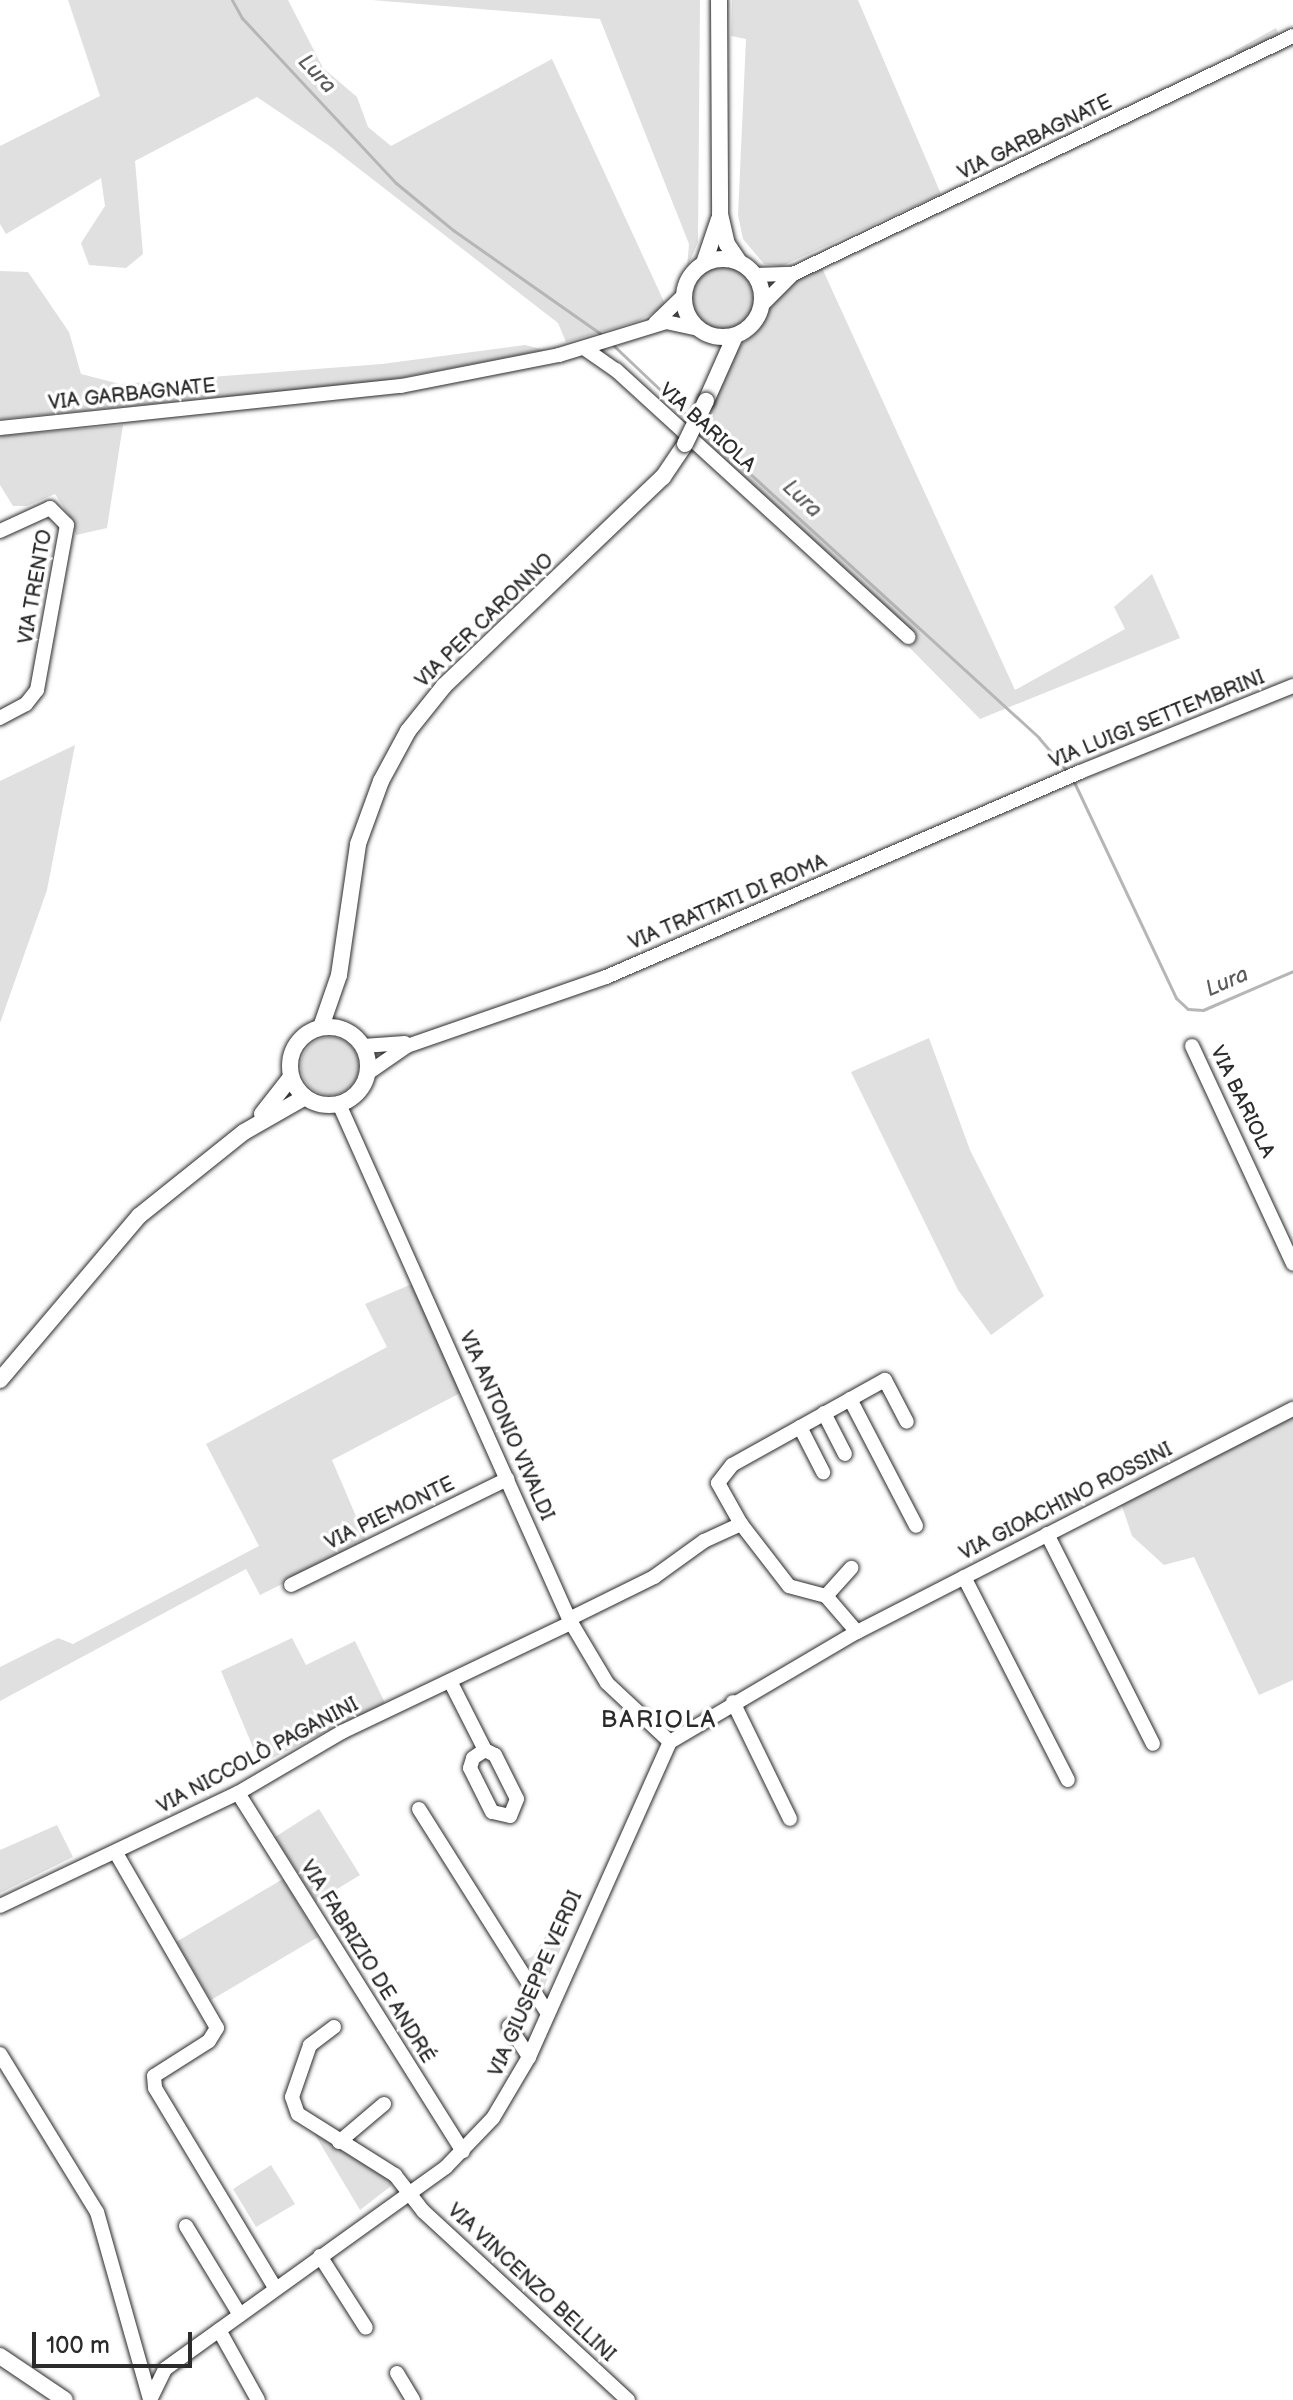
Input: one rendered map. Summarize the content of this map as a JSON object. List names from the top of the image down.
{
  "streets": {
    "main road": ["VIA PER CARONNO"],
    "street": [
      "VIA GARBAGNATE",
      "VIA BARIOLA",
      "VIA TRENTO",
      "VIA LUIGI SETTEMBRINI",
      "VIA TRATTATI DI ROMA",
      "VIA ANTONIO VIVALDI",
      "VIA GIOACHINO ROSSINI",
      "VIA PIEMONTE",
      "VIA NICCOLÒ PAGANINI",
      "VIA FABRIZIO DE ANDRÉ",
      "VIA GIUSEPPE VERDI",
      "VIA VINCENZO BELLINI"
    ]
  },
  "crossings": [
    ["VIA GARBAGNATE", "VIA BARIOLA"],
    ["VIA LUIGI SETTEMBRINI", "VIA TRATTATI DI ROMA"],
    ["VIA TRATTATI DI ROMA", "VIA ANTONIO VIVALDI"],
    ["VIA ANTONIO VIVALDI", "VIA PIEMONTE"],
    ["VIA ANTONIO VIVALDI", "VIA NICCOLÒ PAGANINI"],
    ["VIA ANTONIO VIVALDI", "VIA GIUSEPPE VERDI"],
    ["VIA NICCOLÒ PAGANINI", "VIA FABRIZIO DE ANDRÉ"],
    ["VIA FABRIZIO DE ANDRÉ", "VIA GIUSEPPE VERDI"],
    ["VIA GIUSEPPE VERDI", "VIA VINCENZO BELLINI"]
  ],
  "districts": ["BARIOLA"],
  "water": ["Lura"],
  "scale_bar": "100 m"
}
